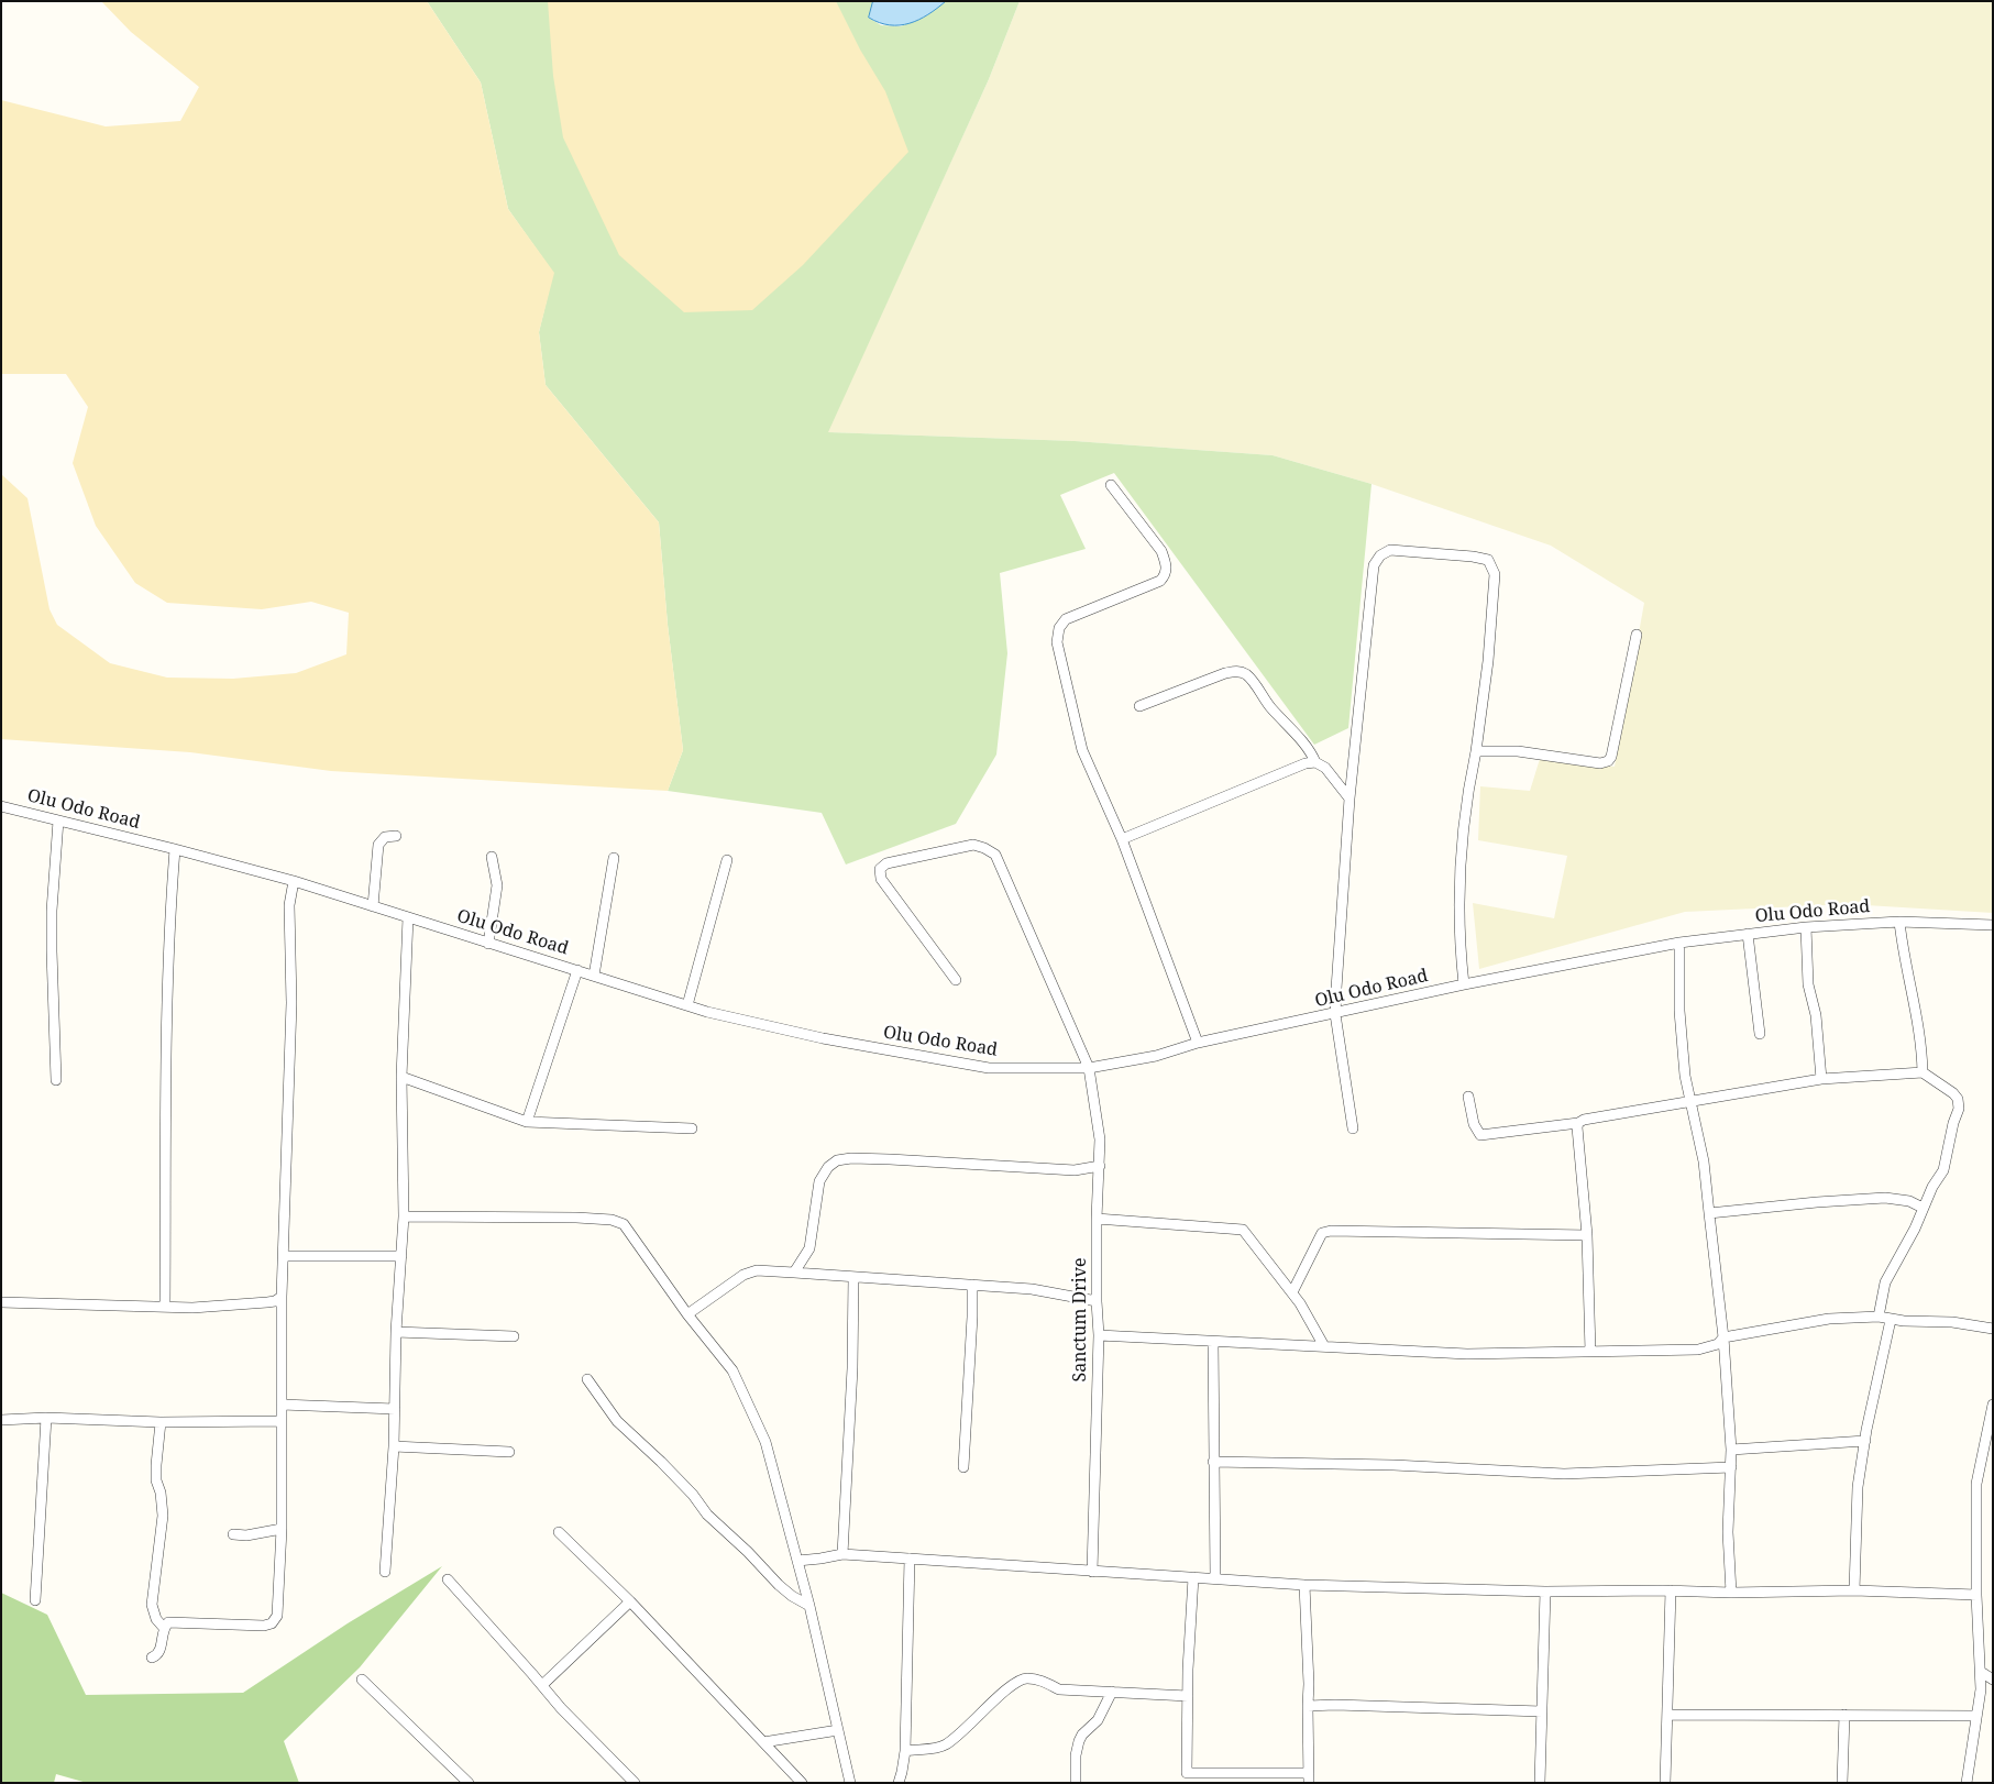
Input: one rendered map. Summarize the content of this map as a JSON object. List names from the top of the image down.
{
  "streets": {
    "street": ["Olu Odo Road", "Sanctum Drive"]
  },
  "crossings": [
    ["Olu Odo Road", "Sanctum Drive"]
  ]
}
